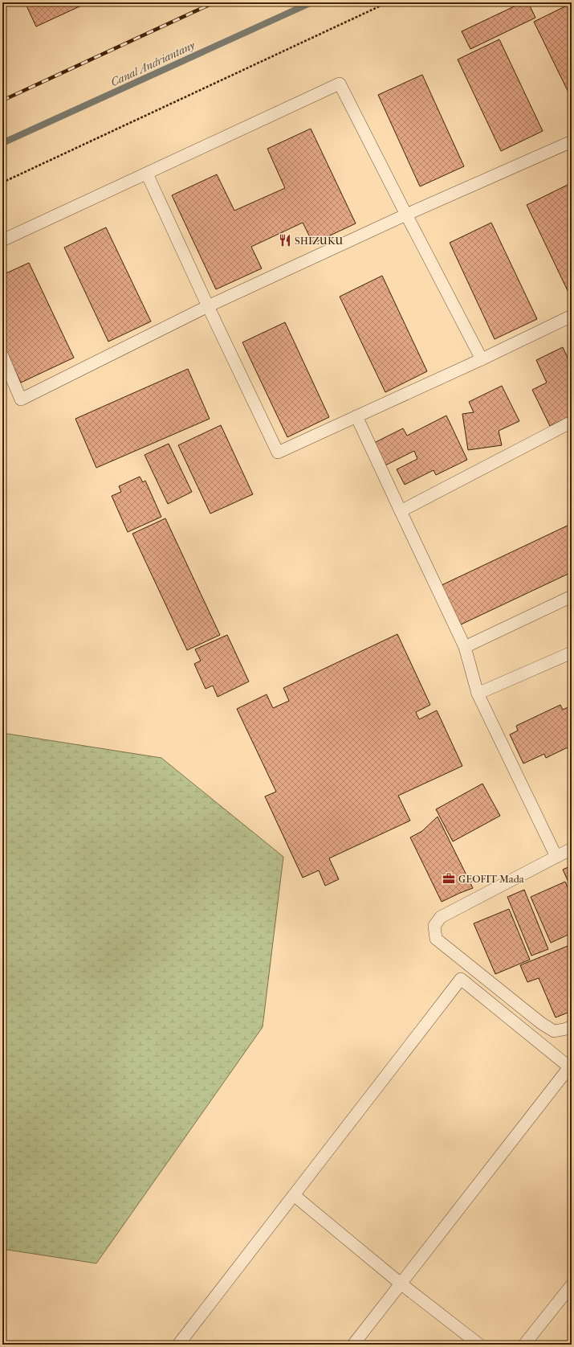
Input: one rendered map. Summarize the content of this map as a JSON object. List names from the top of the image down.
{
  "water": ["Canal Andriantany"],
  "places": {
    "restaurant": ["SHIZUKU"],
    "office": ["GEOFIT Mada"]
  }
}
